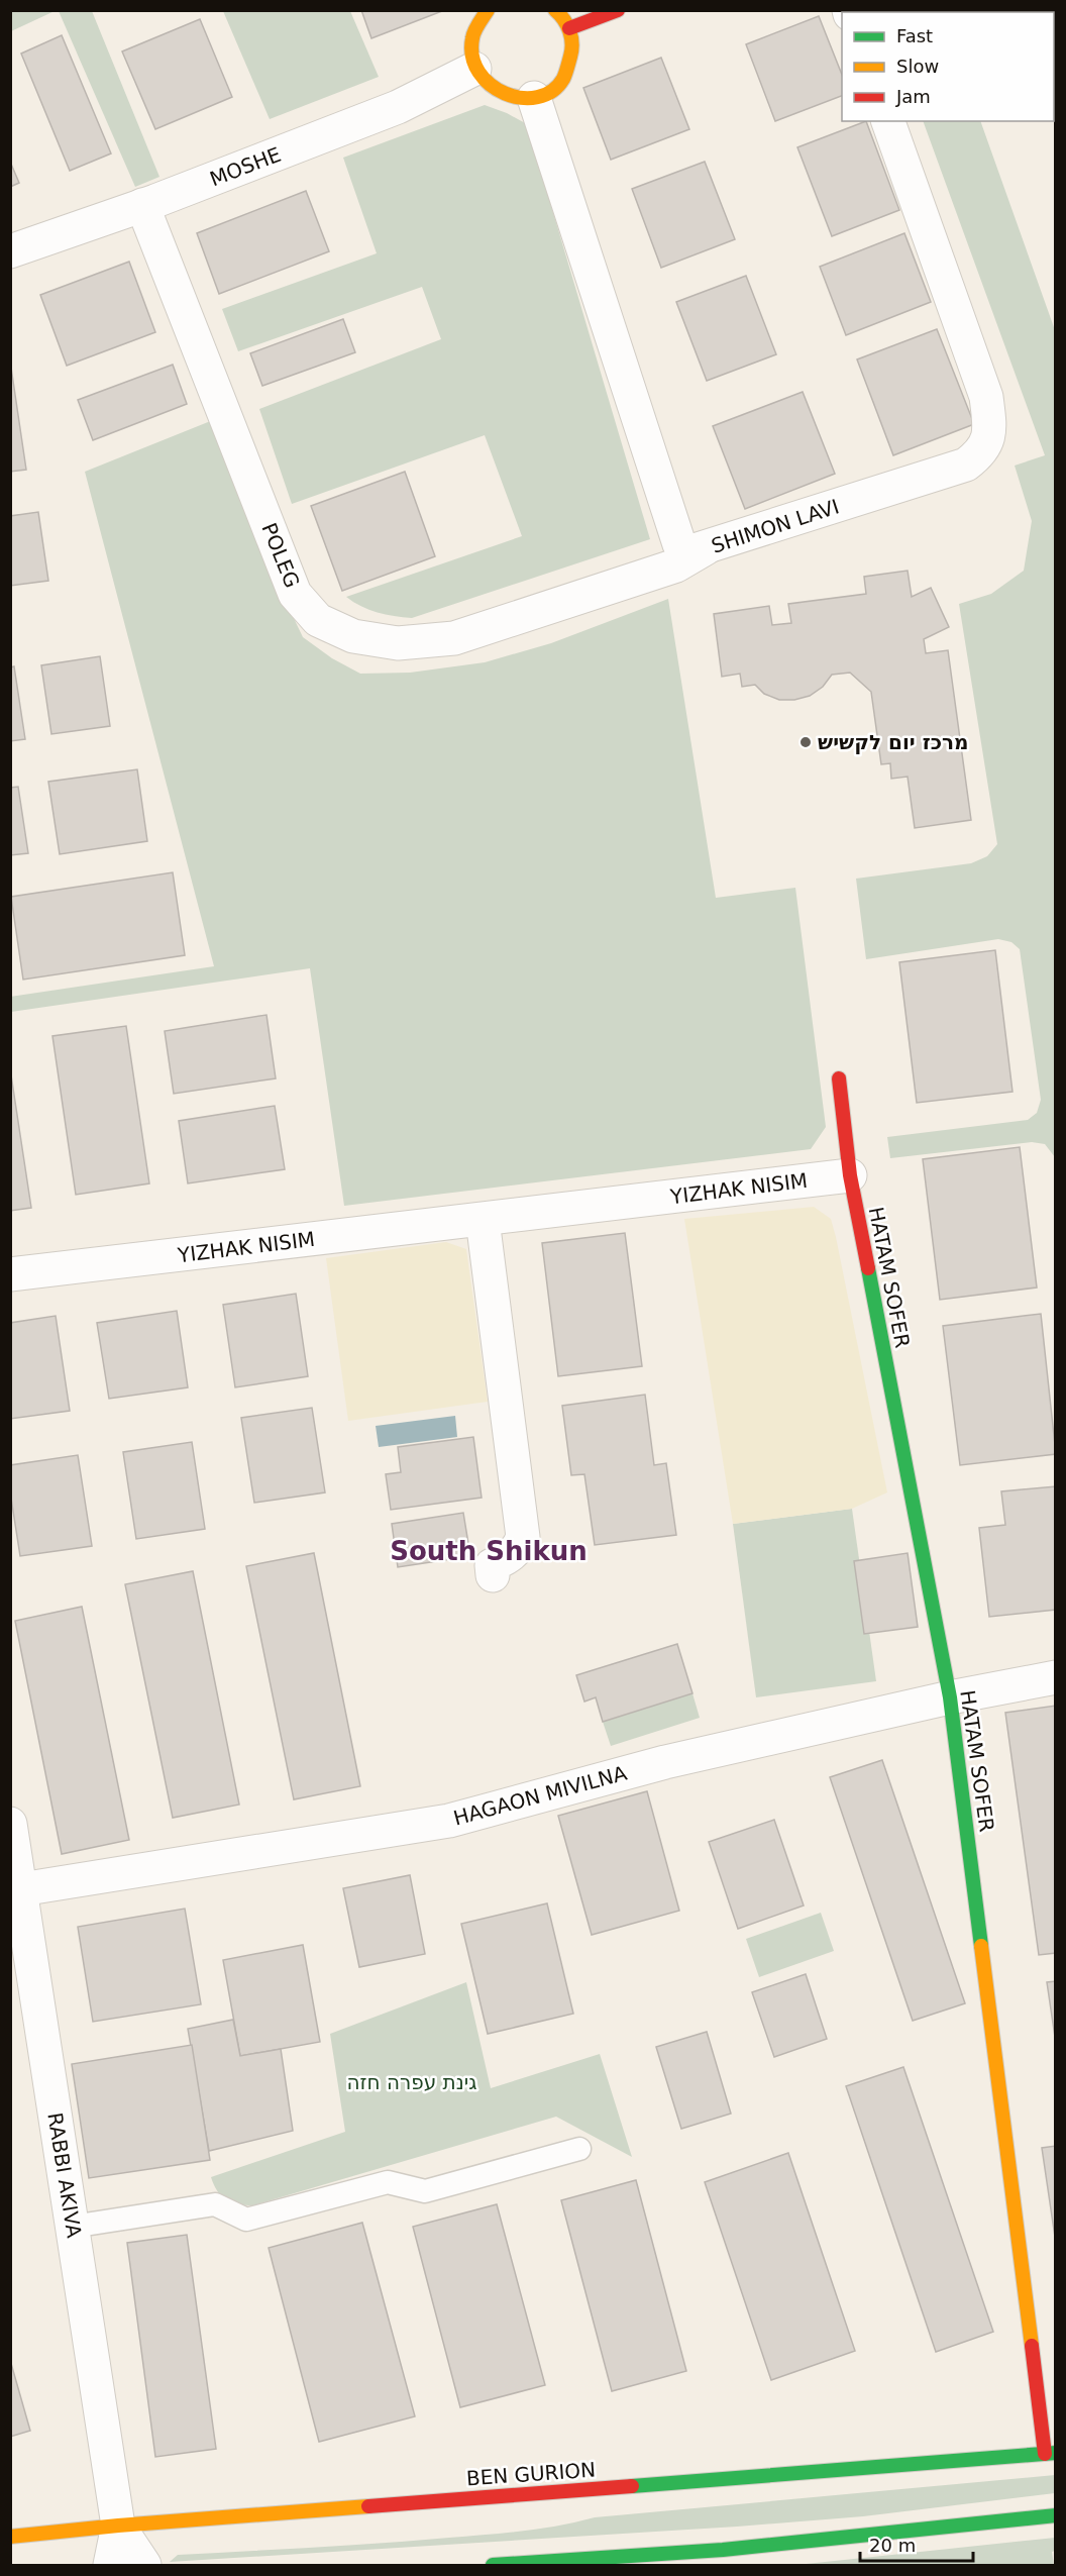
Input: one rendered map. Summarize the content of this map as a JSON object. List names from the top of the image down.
{
  "streets": {
    "street": [
      "MOSHE",
      "SHIMON LAVI",
      "POLEG",
      "YIZHAK NISIM",
      "HATAM SOFER",
      "HAGAON MIVILNA",
      "RABBI AKIVA",
      "BEN GURION"
    ]
  },
  "crossings": [
    ["MOSHE", "POLEG"],
    ["SHIMON LAVI", "POLEG"],
    ["YIZHAK NISIM", "HATAM SOFER"],
    ["HATAM SOFER", "HAGAON MIVILNA"],
    ["HATAM SOFER", "BEN GURION"],
    ["HAGAON MIVILNA", "RABBI AKIVA"],
    ["RABBI AKIVA", "BEN GURION"]
  ],
  "districts": ["South Shikun"],
  "parks": ["גינת עפרה חזה"],
  "places": ["מרכז יום לקשיש"],
  "legend": ["Fast", "Slow", "Jam"],
  "scale_bar": "20 m"
}
